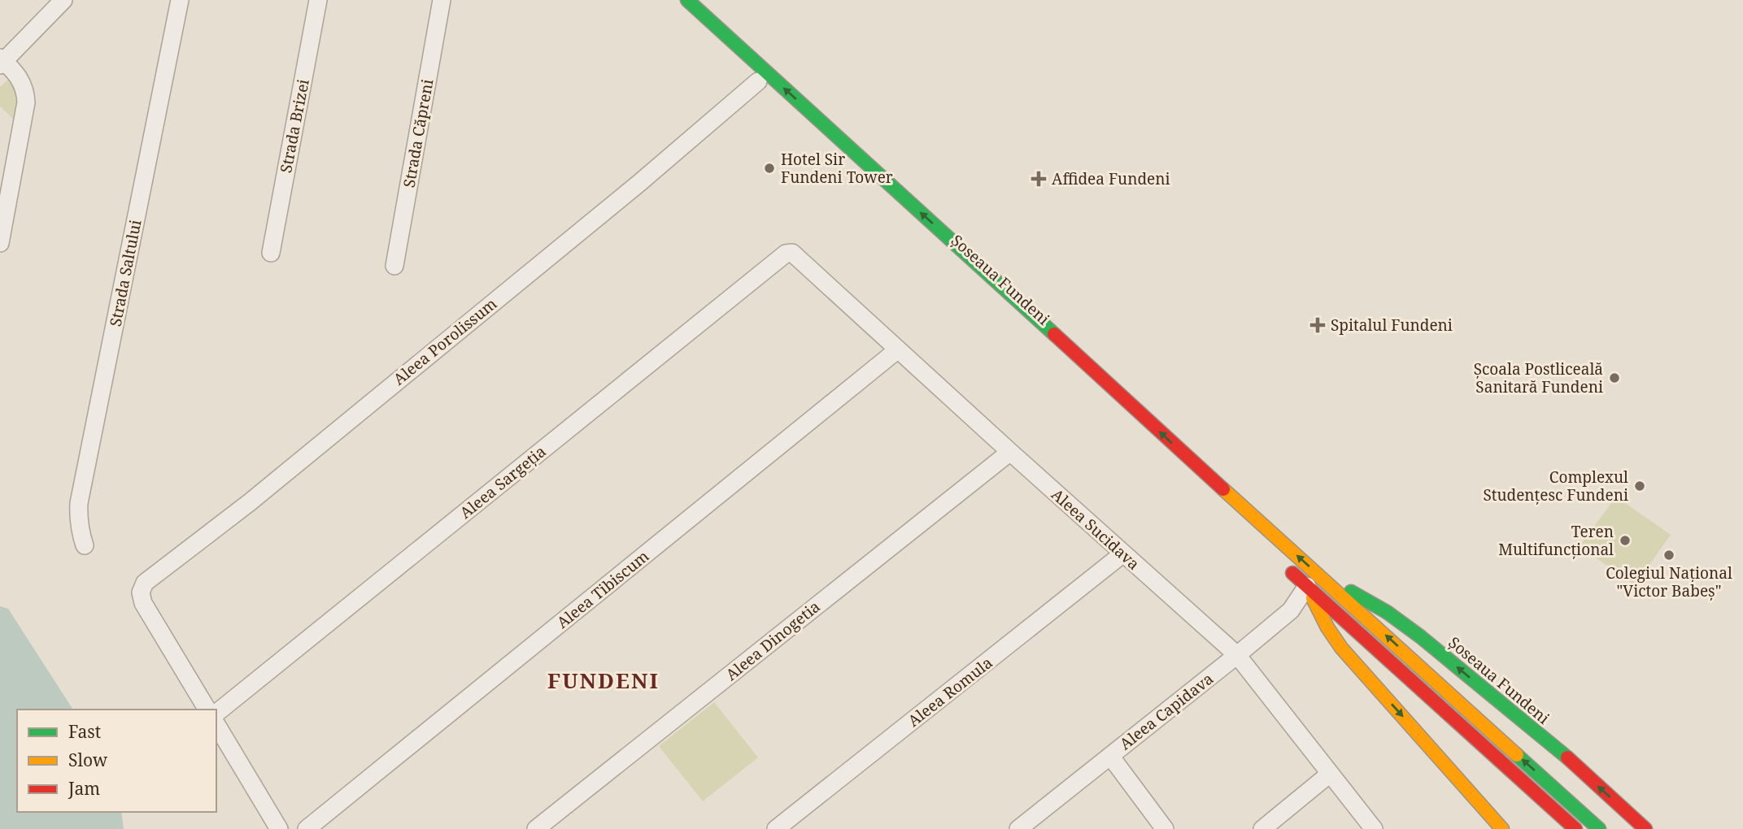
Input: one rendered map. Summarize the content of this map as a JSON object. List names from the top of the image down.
{
  "streets": {
    "main road": ["Șoseaua Fundeni"],
    "street": [
      "Strada Brizei",
      "Strada Căpreni",
      "Strada Saltului",
      "Aleea Porolissum",
      "Aleea Sargeția",
      "Aleea Sucidava",
      "Aleea Tibiscum",
      "Aleea Dinogetia",
      "Aleea Romula",
      "Aleea Capidava"
    ]
  },
  "crossings": [
    ["Șoseaua Fundeni", "Aleea Porolissum"],
    ["Șoseaua Fundeni", "Aleea Capidava"],
    ["Aleea Sargeția", "Aleea Sucidava"],
    ["Aleea Sucidava", "Aleea Tibiscum"],
    ["Aleea Sucidava", "Aleea Dinogetia"],
    ["Aleea Sucidava", "Aleea Romula"],
    ["Aleea Sucidava", "Aleea Capidava"]
  ],
  "districts": ["FUNDENI"],
  "places": {
    "other": [
      "Hotel Sir Fundeni Tower",
      "Școala Postliceală Sanitară Fundeni",
      "Complexul Studențesc Fundeni",
      "Teren Multifuncțional",
      "Colegiul Național \"Victor Babeș\""
    ],
    "health": ["Affidea Fundeni", "Spitalul Fundeni"]
  },
  "legend": ["Fast", "Slow", "Jam"]
}
